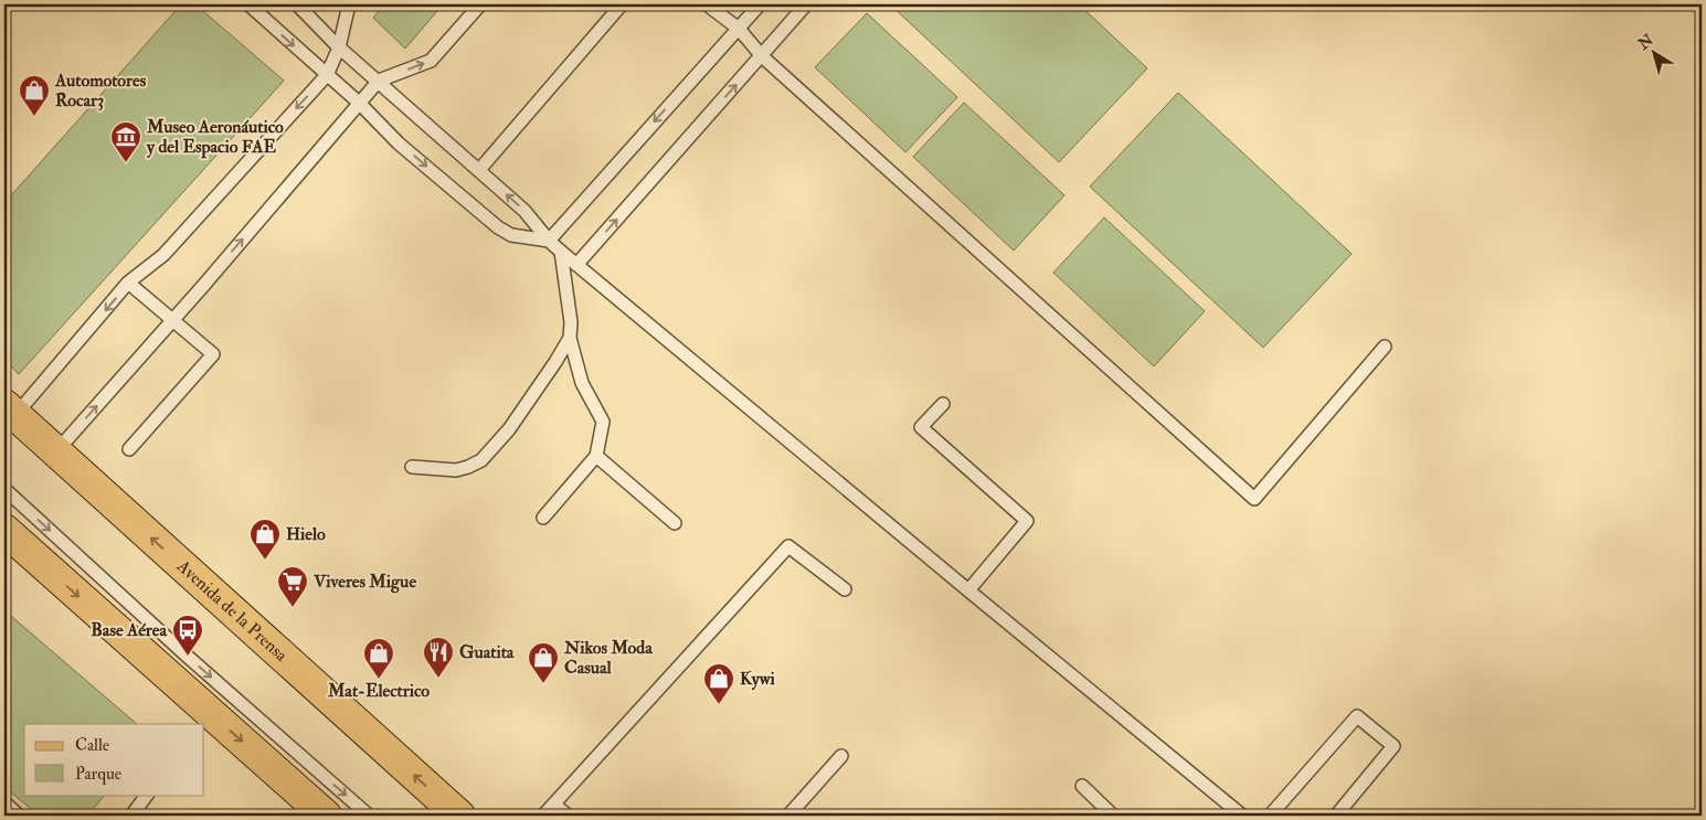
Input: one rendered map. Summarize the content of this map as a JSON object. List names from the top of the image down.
{
  "streets": {
    "main road": ["Avenida de la Prensa"]
  },
  "places": {
    "shop": [
      "Automotores Rocar3",
      "Hielo",
      "Mat-Electrico",
      "Nikos Moda Casual",
      "Kywi"
    ],
    "museum": ["Museo Aeronáutico y del Espacio FAE"],
    "supermarket": ["Viveres Migue"],
    "bus stop": ["Base Aérea"],
    "restaurant": ["Guatita"]
  },
  "legend": ["Calle", "Parque"],
  "north": "top left"
}
